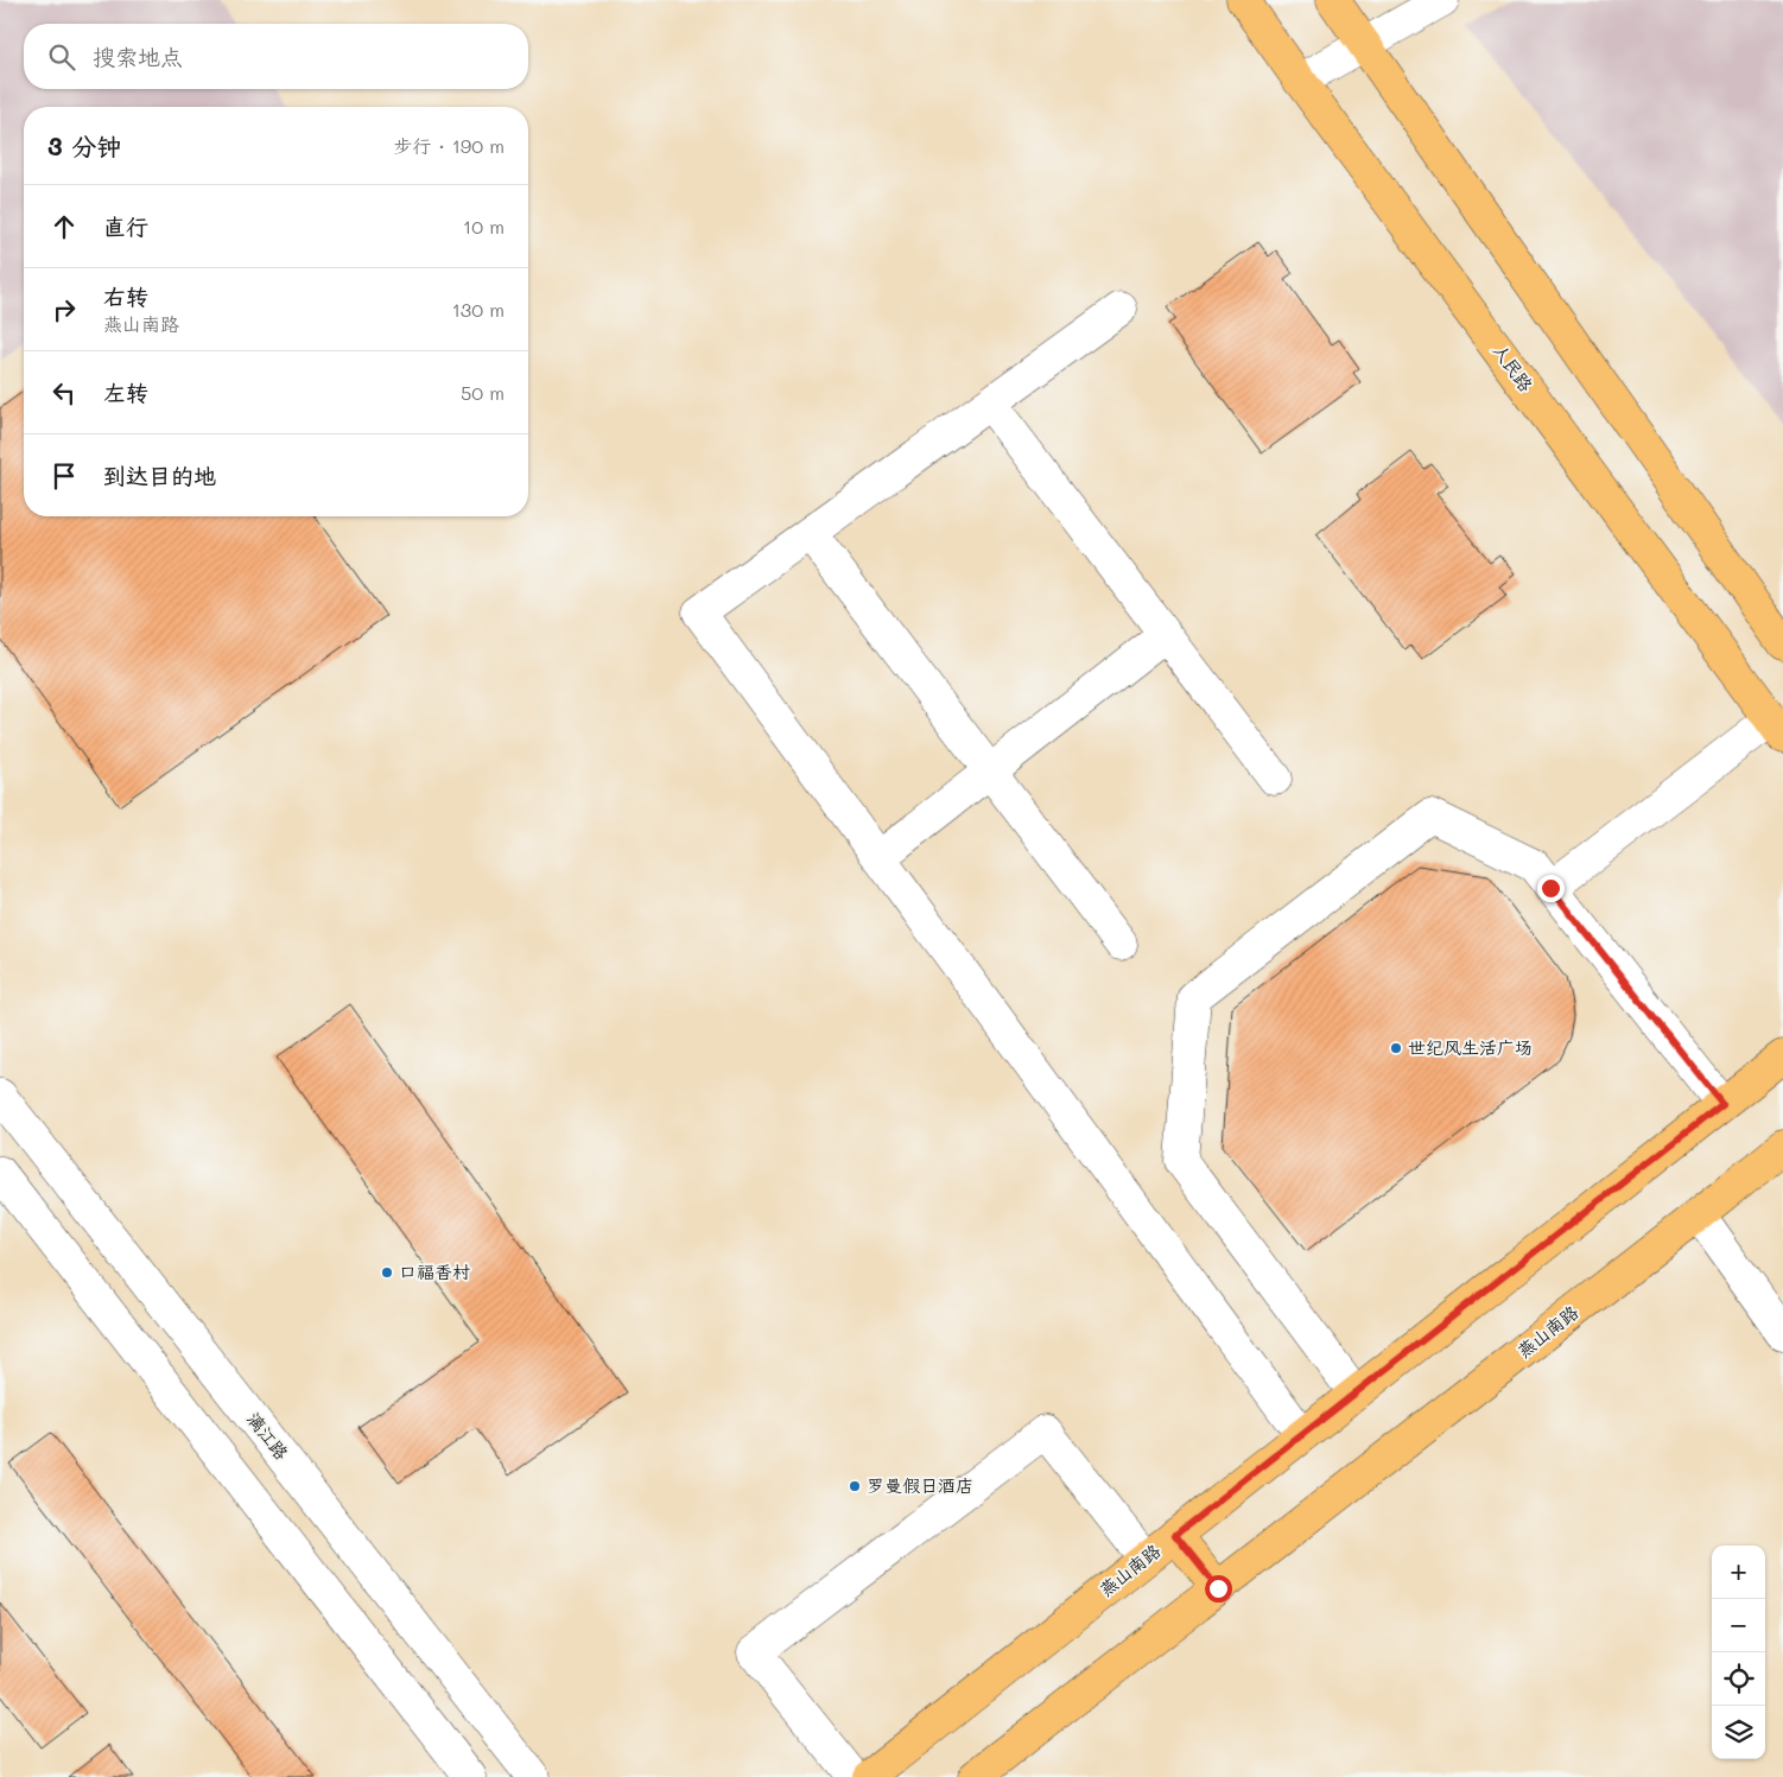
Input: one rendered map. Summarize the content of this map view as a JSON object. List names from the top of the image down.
{
  "streets": {
    "main road": ["人民路", "燕山南路"],
    "street": ["漓江路"]
  },
  "places": ["世纪风生活广场", "口福香村", "罗曼假日酒店"],
  "page": {
    "search": "搜索地点",
    "heading": ["3 分钟", "步行 · 190 m"],
    "list": [
      ["直行", "10 m"],
      ["右转", "燕山南路", "130 m"],
      ["左转", "50 m"],
      "到达目的地"
    ],
    "map_buttons": ["+", "−"]
  }
}
